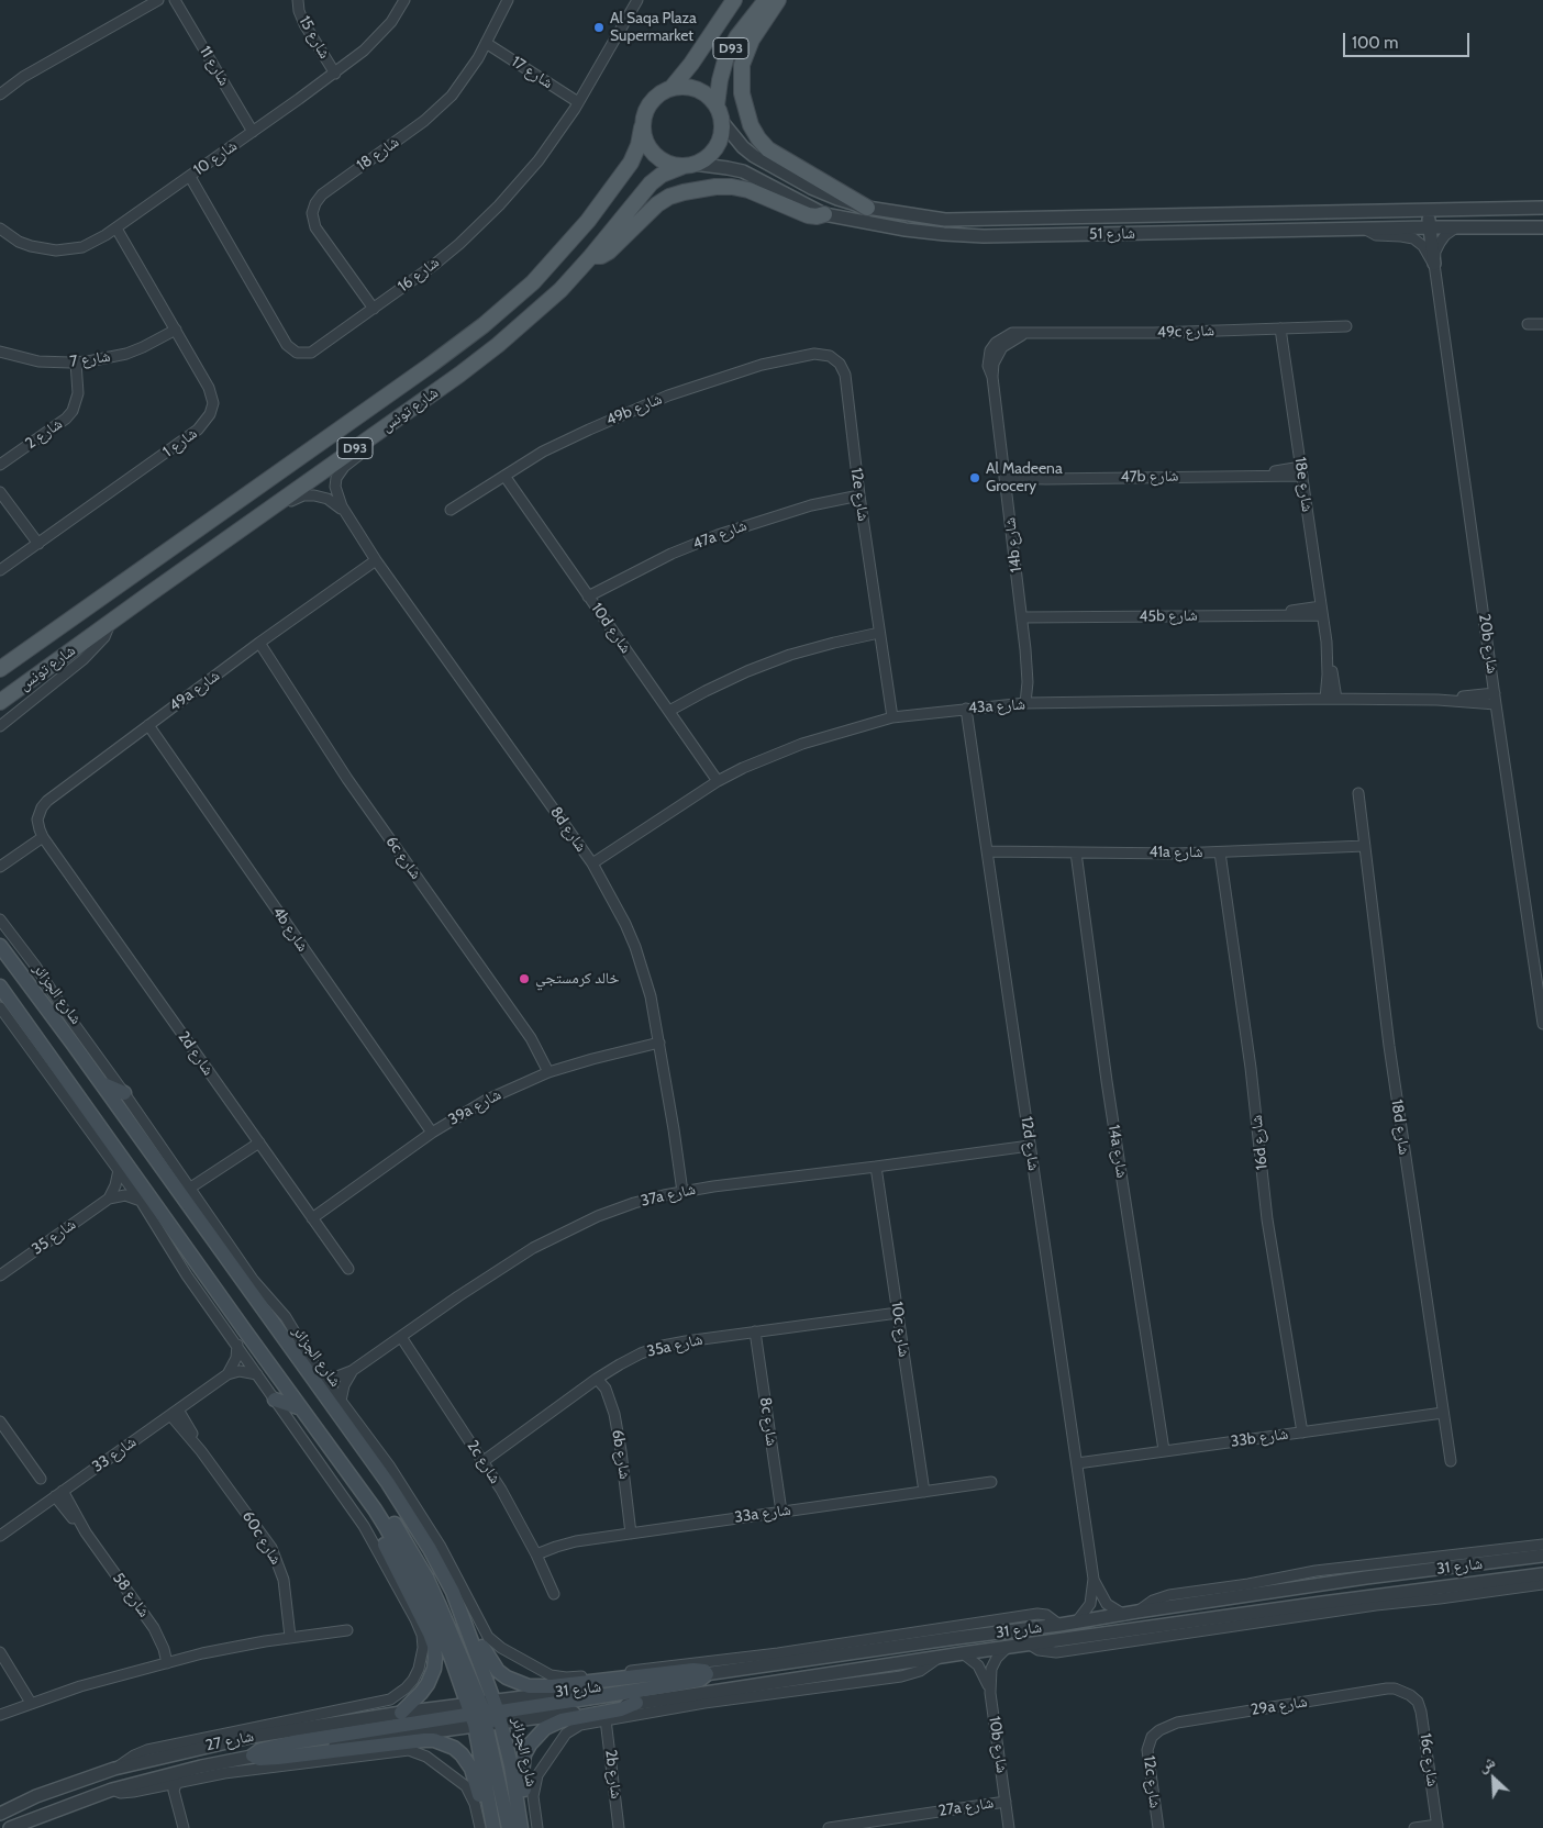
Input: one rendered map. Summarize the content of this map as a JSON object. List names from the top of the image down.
{
  "streets": {
    "main road": ["D93", "شارع تونس", "شارع الجزائر"],
    "street": [
      "شارع 15",
      "شارع 11",
      "شارع 17",
      "شارع 18",
      "شارع 10",
      "شارع 51",
      "شارع 16",
      "49c شارع",
      "شارع 7",
      "49b شارع",
      "شارع 2",
      "شارع 1",
      "47b شارع",
      "18e شارع",
      "12e شارع",
      "47a شارع",
      "14b شارع",
      "45b شارع",
      "10d شارع",
      "20b شارع",
      "49a شارع",
      "43a شارع",
      "8d شارع",
      "41a شارع",
      "6c شارع",
      "4b شارع",
      "2d شارع",
      "39a شارع",
      "18d شارع",
      "16d شارع",
      "12d شارع",
      "14a شارع",
      "37a شارع",
      "شارع 35",
      "10c شارع",
      "35a شارع",
      "8c شارع",
      "33b شارع",
      "شارع 33",
      "6b شارع",
      "2c شارع",
      "33a شارع",
      "60c شارع",
      "شارع 31",
      "شارع 58",
      "29a شارع",
      "شارع 27",
      "10b شارع",
      "16c شارع",
      "2b شارع",
      "12c شارع",
      "27a شارع"
    ]
  },
  "crossings": [
    ["شارع 15", "شارع 10"],
    ["D93", "شارع 51"],
    ["D93", "شارع تونس"],
    ["شارع 11", "شارع 10"],
    ["شارع 17", "شارع 18"],
    ["شارع 17", "شارع 16"],
    ["شارع 18", "شارع 16"],
    ["شارع 10", "شارع 16"],
    ["شارع 10", "شارع 1"],
    ["شارع 51", "شارع تونس"],
    ["شارع 51", "20b شارع"],
    ["49c شارع", "18e شارع"],
    ["49c شارع", "14b شارع"],
    ["شارع 7", "شارع 2"],
    ["شارع 7", "شارع 1"],
    ["شارع تونس", "8d شارع"],
    ["49b شارع", "12e شارع"],
    ["49b شارع", "10d شارع"],
    ["47b شارع", "18e شارع"],
    ["47b شارع", "14b شارع"],
    ["18e شارع", "45b شارع"],
    ["18e شارع", "43a شارع"],
    ["12e شارع", "47a شارع"],
    ["12e شارع", "43a شارع"],
    ["47a شارع", "10d شارع"],
    ["14b شارع", "45b شارع"],
    ["14b شارع", "43a شارع"],
    ["10d شارع", "43a شارع"],
    ["20b شارع", "43a شارع"],
    ["49a شارع", "8d شارع"],
    ["49a شارع", "6c شارع"],
    ["49a شارع", "4b شارع"],
    ["49a شارع", "2d شارع"],
    ["43a شارع", "8d شارع"],
    ["43a شارع", "12d شارع"],
    ["8d شارع", "39a شارع"],
    ["8d شارع", "37a شارع"],
    ["41a شارع", "18d شارع"],
    ["41a شارع", "16d شارع"],
    ["41a شارع", "12d شارع"],
    ["41a شارع", "14a شارع"],
    ["6c شارع", "39a شارع"],
    ["4b شارع", "39a شارع"],
    ["شارع الجزائر", "شارع 31"],
    ["شارع الجزائر", "شارع 27"],
    ["2d شارع", "39a شارع"],
    ["18d شارع", "33b شارع"],
    ["16d شارع", "33b شارع"],
    ["12d شارع", "37a شارع"],
    ["12d شارع", "33b شارع"],
    ["12d شارع", "شارع 31"],
    ["14a شارع", "33b شارع"],
    ["37a شارع", "10c شارع"],
    ["37a شارع", "2c شارع"],
    ["10c شارع", "35a شارع"],
    ["10c شارع", "33a شارع"],
    ["35a شارع", "8c شارع"],
    ["35a شارع", "6b شارع"],
    ["35a شارع", "2c شارع"],
    ["8c شارع", "33a شارع"],
    ["شارع 33", "60c شارع"],
    ["شارع 33", "شارع 58"],
    ["6b شارع", "33a شارع"],
    ["2c شارع", "33a شارع"],
    ["شارع 31", "شارع 27"],
    ["شارع 31", "10b شارع"],
    ["29a شارع", "16c شارع"],
    ["29a شارع", "12c شارع"],
    ["10b شارع", "27a شارع"]
  ],
  "places": ["Al Saqa Plaza Supermarket", "Al Madeena Grocery", "خالد كرمستجي"],
  "scale_bar": "100 m",
  "north": "top left"
}
